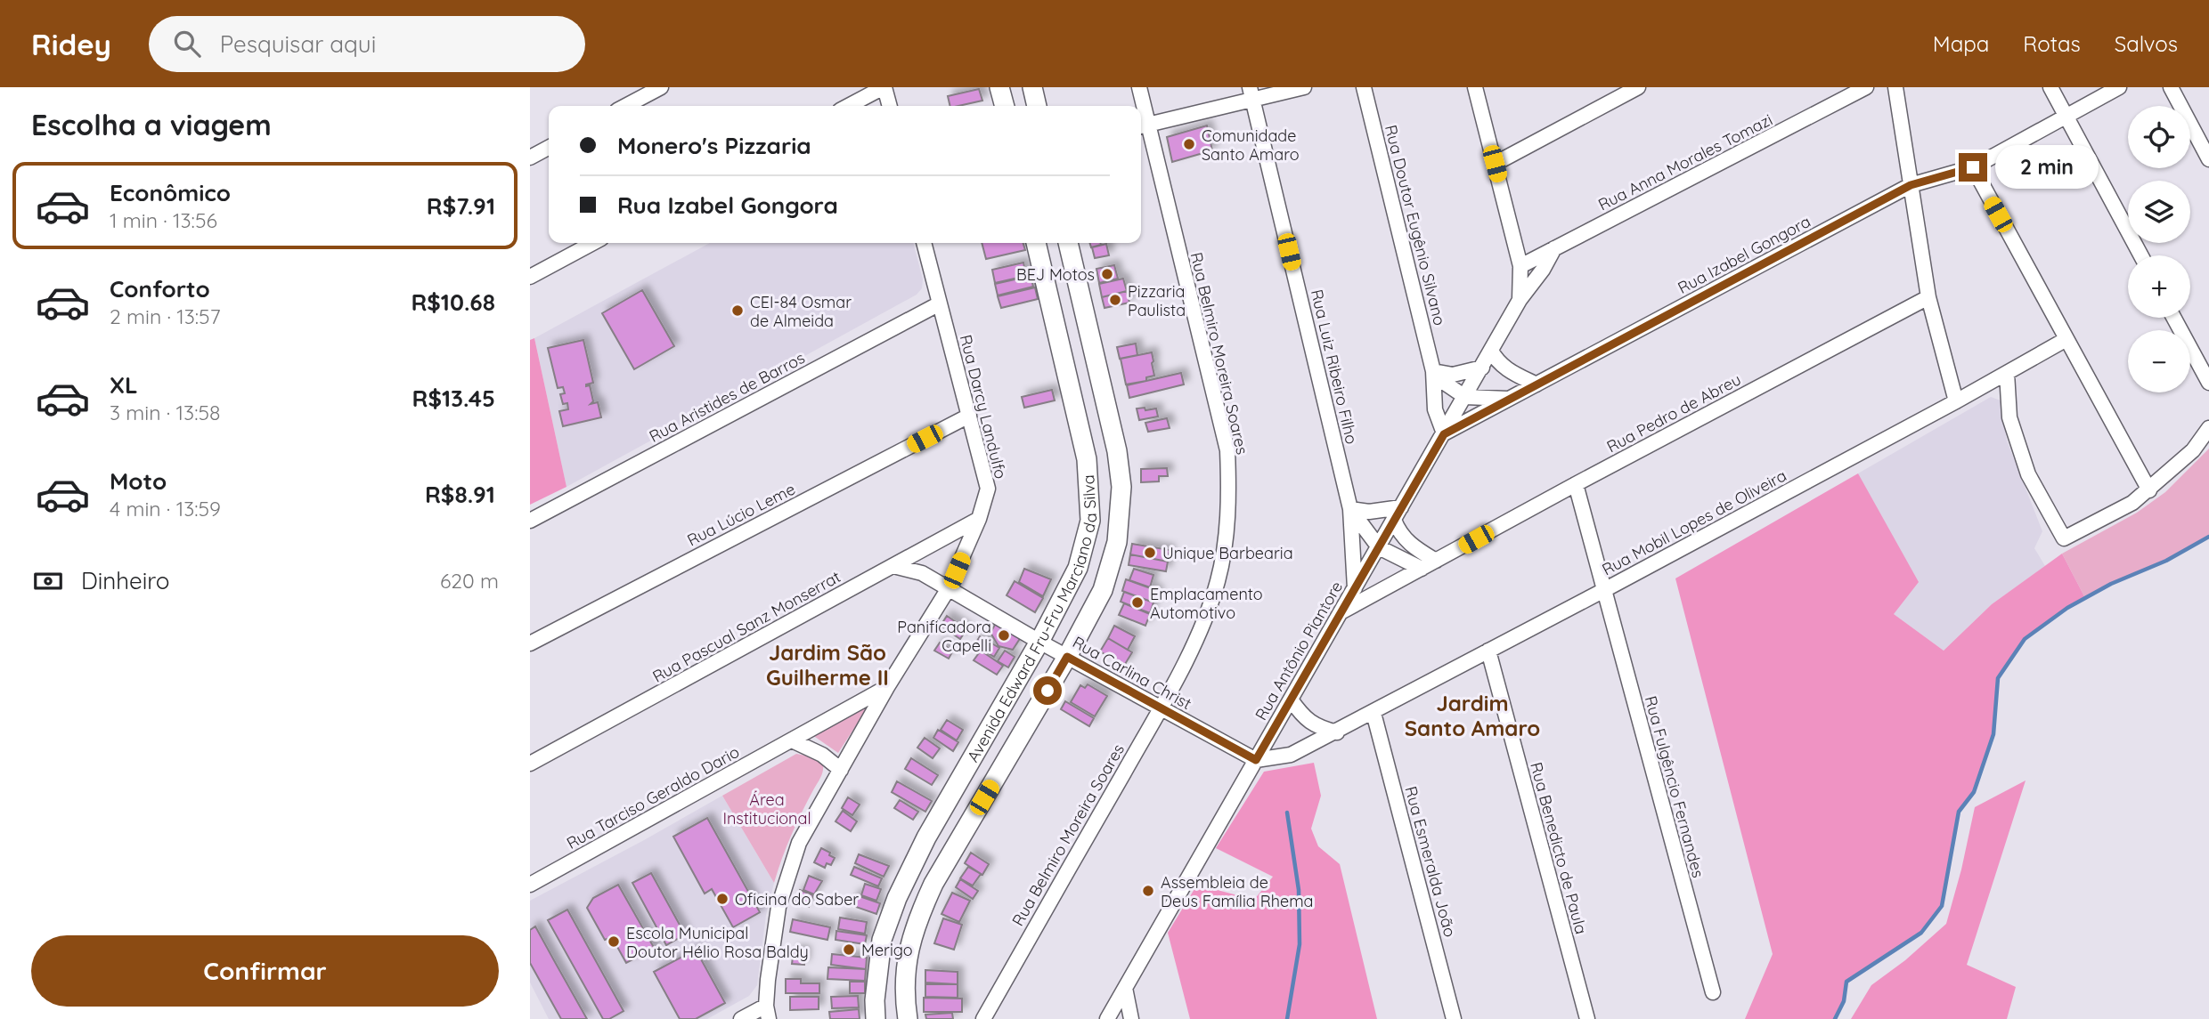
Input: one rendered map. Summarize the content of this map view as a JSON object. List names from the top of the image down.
{
  "streets": {
    "main road": ["Avenida Edward Fru-Fru Marciano da Silva"],
    "street": [
      "Rua Anna Morales Tomazi",
      "Rua Doutor Eugênio Silvano",
      "Rua Izabel Gongora",
      "Rua Belmiro Moreira Soares",
      "Rua Luiz Ribeiro Filho",
      "Rua Aristides de Barros",
      "Rua Darcy Landulfo",
      "Rua Pedro de Abreu",
      "Rua Lúcio Leme",
      "Rua Mobil Lopes de Oliveira",
      "Rua Pascual Sanz Monserrat",
      "Rua Antônio Piantore",
      "Rua Carlina Christ",
      "Rua Fulgêncio Fernandes",
      "Rua Tarciso Geraldo Dario",
      "Rua Benedicto de Paula",
      "Rua Esmeralda João"
    ]
  },
  "crossings": [
    ["Rua Anna Morales Tomazi", "Rua Antônio Piantore"],
    ["Rua Doutor Eugênio Silvano", "Rua Izabel Gongora"],
    ["Rua Doutor Eugênio Silvano", "Rua Antônio Piantore"],
    ["Rua Izabel Gongora", "Rua Antônio Piantore"],
    ["Rua Belmiro Moreira Soares", "Rua Carlina Christ"],
    ["Rua Luiz Ribeiro Filho", "Rua Antônio Piantore"],
    ["Rua Aristides de Barros", "Rua Darcy Landulfo"],
    ["Rua Darcy Landulfo", "Rua Lúcio Leme"],
    ["Rua Darcy Landulfo", "Rua Pascual Sanz Monserrat"],
    ["Rua Darcy Landulfo", "Rua Carlina Christ"],
    ["Rua Darcy Landulfo", "Rua Tarciso Geraldo Dario"],
    ["Rua Pedro de Abreu", "Rua Antônio Piantore"],
    ["Rua Pedro de Abreu", "Rua Fulgêncio Fernandes"],
    ["Rua Mobil Lopes de Oliveira", "Rua Antônio Piantore"],
    ["Rua Mobil Lopes de Oliveira", "Rua Carlina Christ"],
    ["Rua Mobil Lopes de Oliveira", "Rua Fulgêncio Fernandes"],
    ["Rua Mobil Lopes de Oliveira", "Rua Benedicto de Paula"],
    ["Rua Mobil Lopes de Oliveira", "Rua Esmeralda João"],
    ["Avenida Edward Fru-Fru Marciano da Silva", "Rua Carlina Christ"],
    ["Rua Pascual Sanz Monserrat", "Rua Carlina Christ"],
    ["Rua Antônio Piantore", "Rua Carlina Christ"]
  ],
  "districts": ["Jardim São Guilherme II", "Jardim Santo Amaro"],
  "parks": ["Área Institucional"],
  "places": [
    "Comunidade Santo Amaro",
    "BEJ Motos",
    "Pizzaria Paulista",
    "CEI-84 Osmar de Almeida",
    "Unique Barbearia",
    "Emplacamento Automotivo",
    "Panificadora Capelli",
    "Assembleia de Deus Família Rhema",
    "Oficina do Saber",
    "Escola Municipal Doutor Hélio Rosa Baldy",
    "Merigo"
  ],
  "page": {
    "header": "Ridey",
    "search": "Pesquisar aqui",
    "nav": ["Mapa", "Rotas", "Salvos"],
    "heading": "Escolha a viagem",
    "map_buttons": ["+", "−"],
    "banner": ["Monero's Pizzaria", "Rua Izabel Gongora"],
    "bubble": "2 min",
    "list": [
      {
        "name": "Econômico",
        "note": "1 min · 13:56",
        "value": "R$7.91"
      },
      {
        "name": "Conforto",
        "note": "2 min · 13:57",
        "value": "R$10.68"
      },
      {
        "name": "XL",
        "note": "3 min · 13:58",
        "value": "R$13.45"
      },
      {
        "name": "Moto",
        "note": "4 min · 13:59",
        "value": "R$8.91"
      }
    ],
    "pay": ["Dinheiro", "620 m"],
    "buttons": "Confirmar"
  }
}
